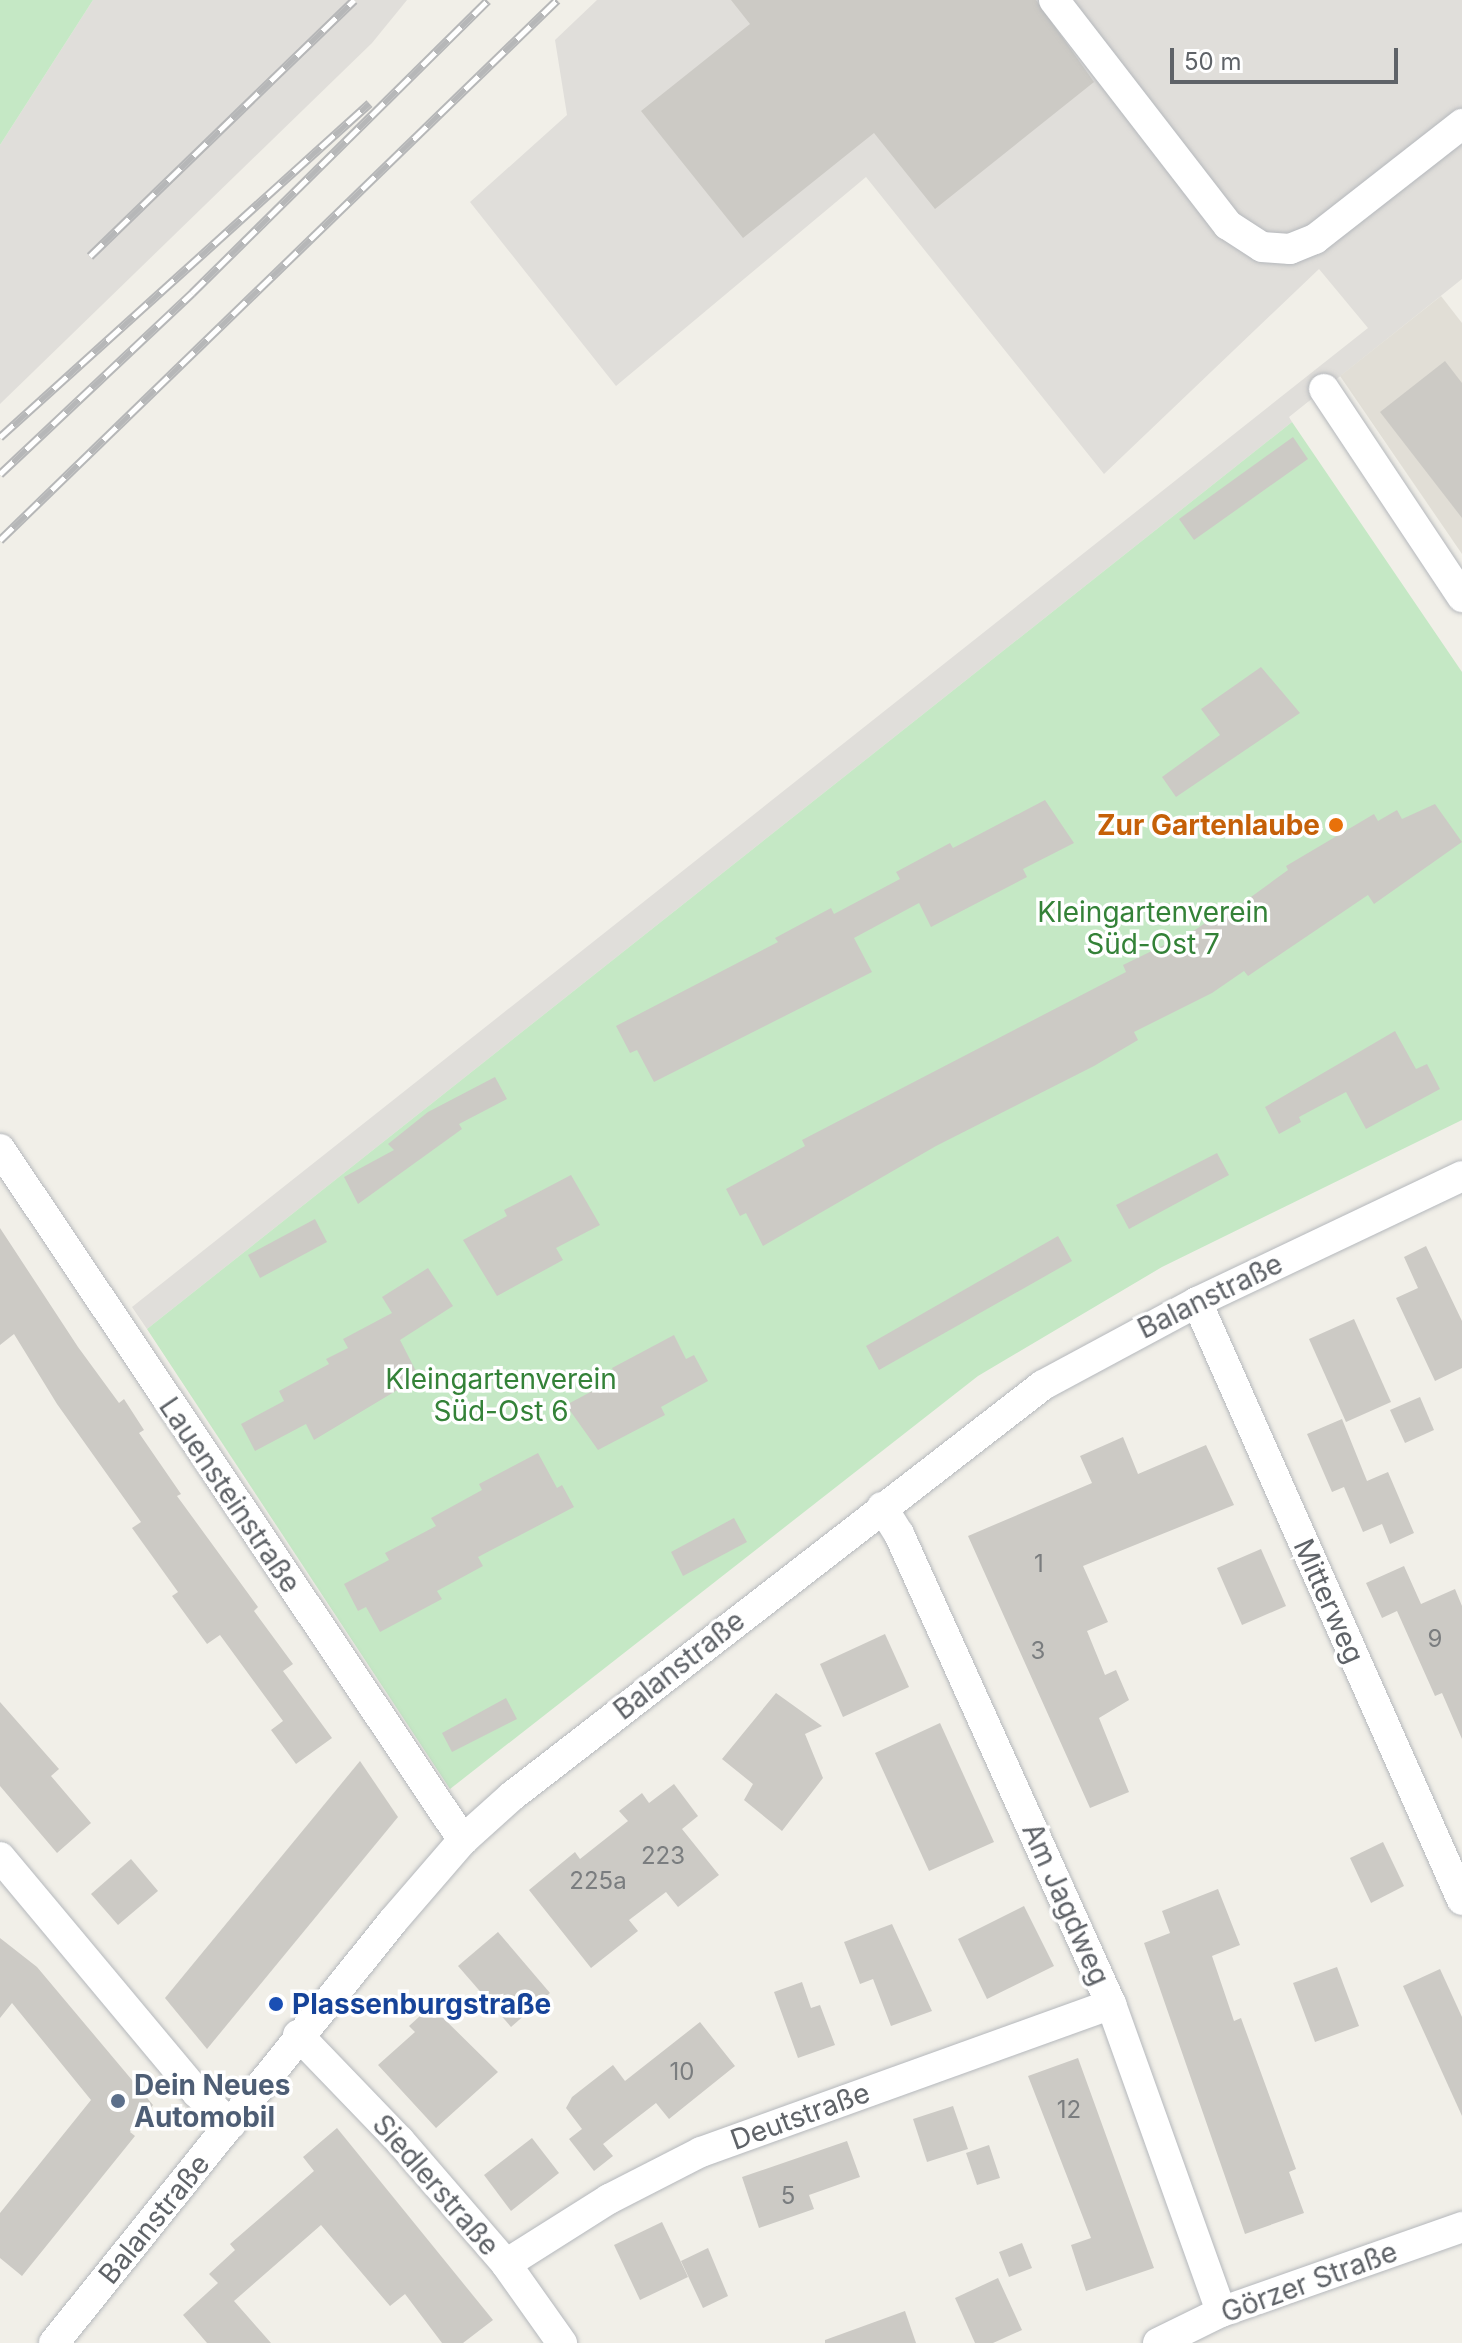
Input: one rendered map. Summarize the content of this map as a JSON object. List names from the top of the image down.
{
  "streets": {
    "street": [
      "Balanstraße",
      "Lauensteinstraße",
      "Mitterweg",
      "Am Jagdweg",
      "Deutstraße",
      "Siedlerstraße",
      "Görzer Straße"
    ]
  },
  "crossings": [
    ["Balanstraße", "Lauensteinstraße"],
    ["Balanstraße", "Mitterweg"],
    ["Balanstraße", "Am Jagdweg"],
    ["Balanstraße", "Siedlerstraße"],
    ["Am Jagdweg", "Deutstraße"],
    ["Am Jagdweg", "Görzer Straße"],
    ["Deutstraße", "Siedlerstraße"]
  ],
  "parks": ["Kleingartenverein Süd-Ost 7", "Kleingartenverein Süd-Ost 6"],
  "places": ["Zur Gartenlaube", "Plassenburgstraße", "Dein Neues Automobil"],
  "house_numbers": [
    "1",
    "9",
    "3",
    "223",
    "225a",
    "10",
    "12",
    "5"
  ],
  "scale_bar": "50 m"
}
